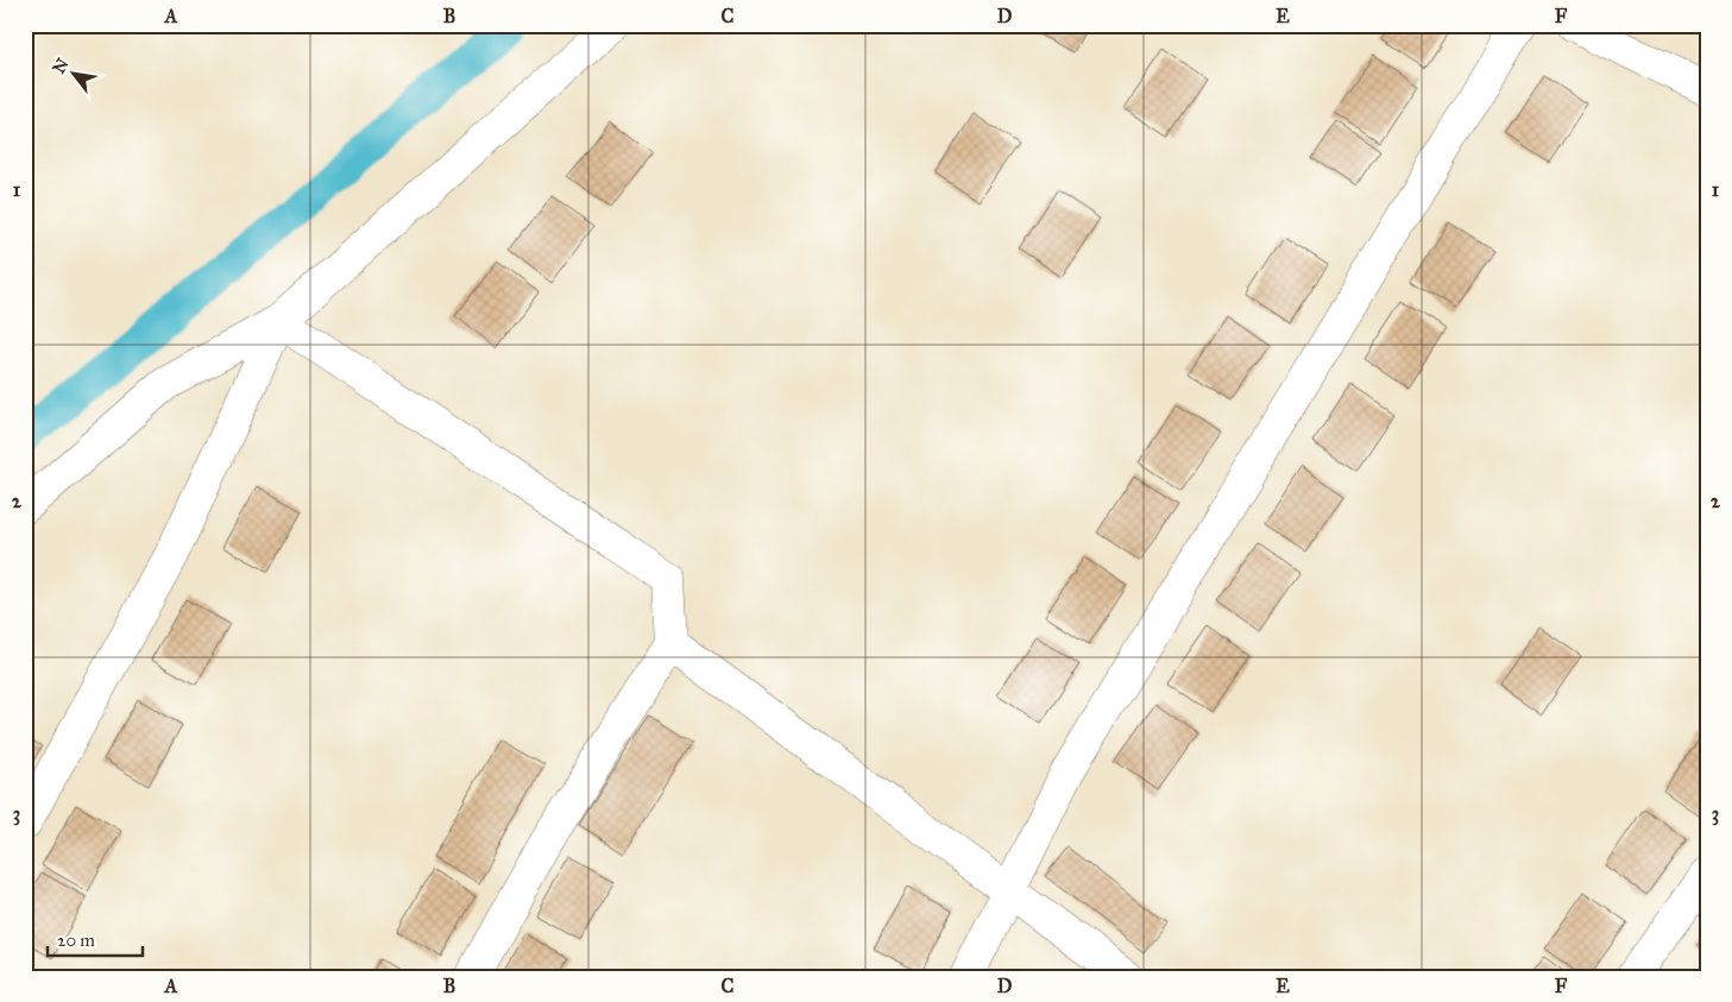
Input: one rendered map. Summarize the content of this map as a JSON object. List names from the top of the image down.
{
  "scale_bar": "20 m",
  "north": "top left",
  "grid": {
    "columns": [
      "A",
      "B",
      "C",
      "D",
      "E",
      "F"
    ],
    "rows": ["1", "2", "3"]
  }
}
